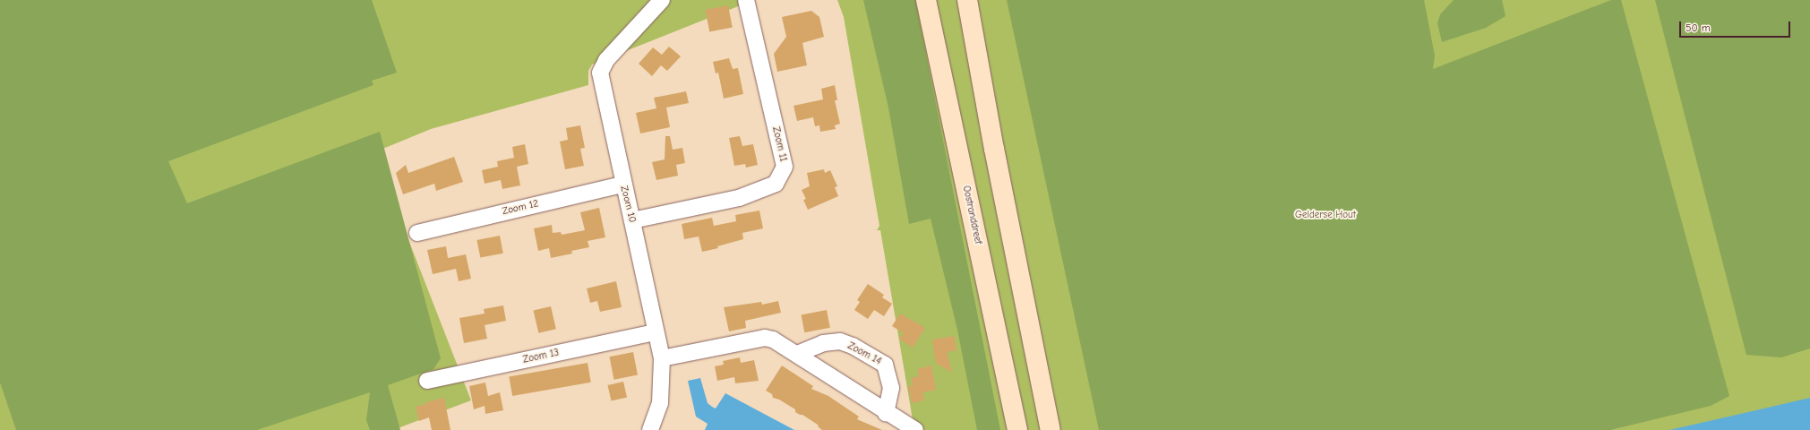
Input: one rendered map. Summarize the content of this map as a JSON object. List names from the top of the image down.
{
  "streets": {
    "main road": ["Oostranddreef"],
    "street": [
      "Zoom 11",
      "Zoom 10",
      "Zoom 12",
      "Zoom 14",
      "Zoom 13"
    ]
  },
  "crossings": [
    ["Zoom 11", "Zoom 10"],
    ["Zoom 10", "Zoom 12"],
    ["Zoom 10", "Zoom 13"]
  ],
  "parks": ["Gelderse Hout"],
  "scale_bar": "50 m"
}
